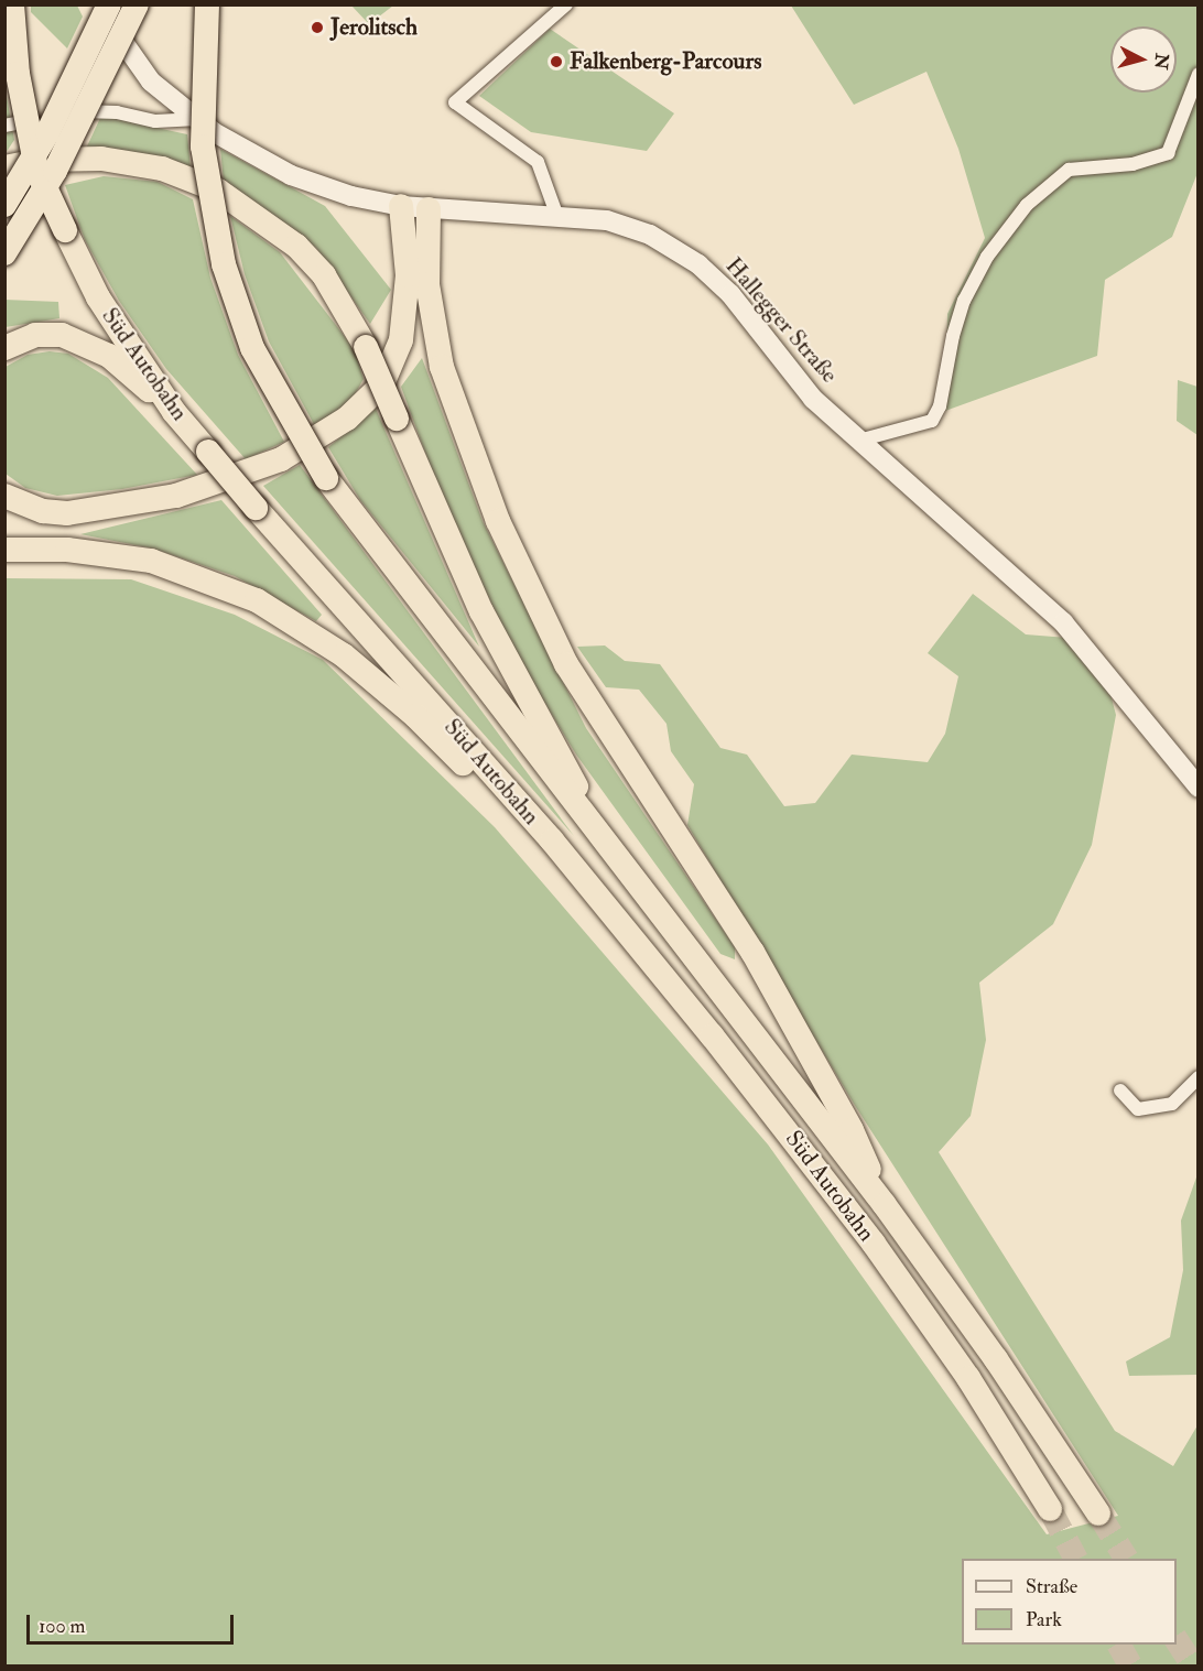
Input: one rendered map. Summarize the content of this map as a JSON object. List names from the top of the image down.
{
  "streets": {
    "highway": ["Süd Autobahn"],
    "main road": ["Hallegger Straße"]
  },
  "places": ["Jerolitsch", "Falkenberg-Parcours"],
  "legend": ["Straße", "Park"],
  "scale_bar": "100 m",
  "north": "right"
}
